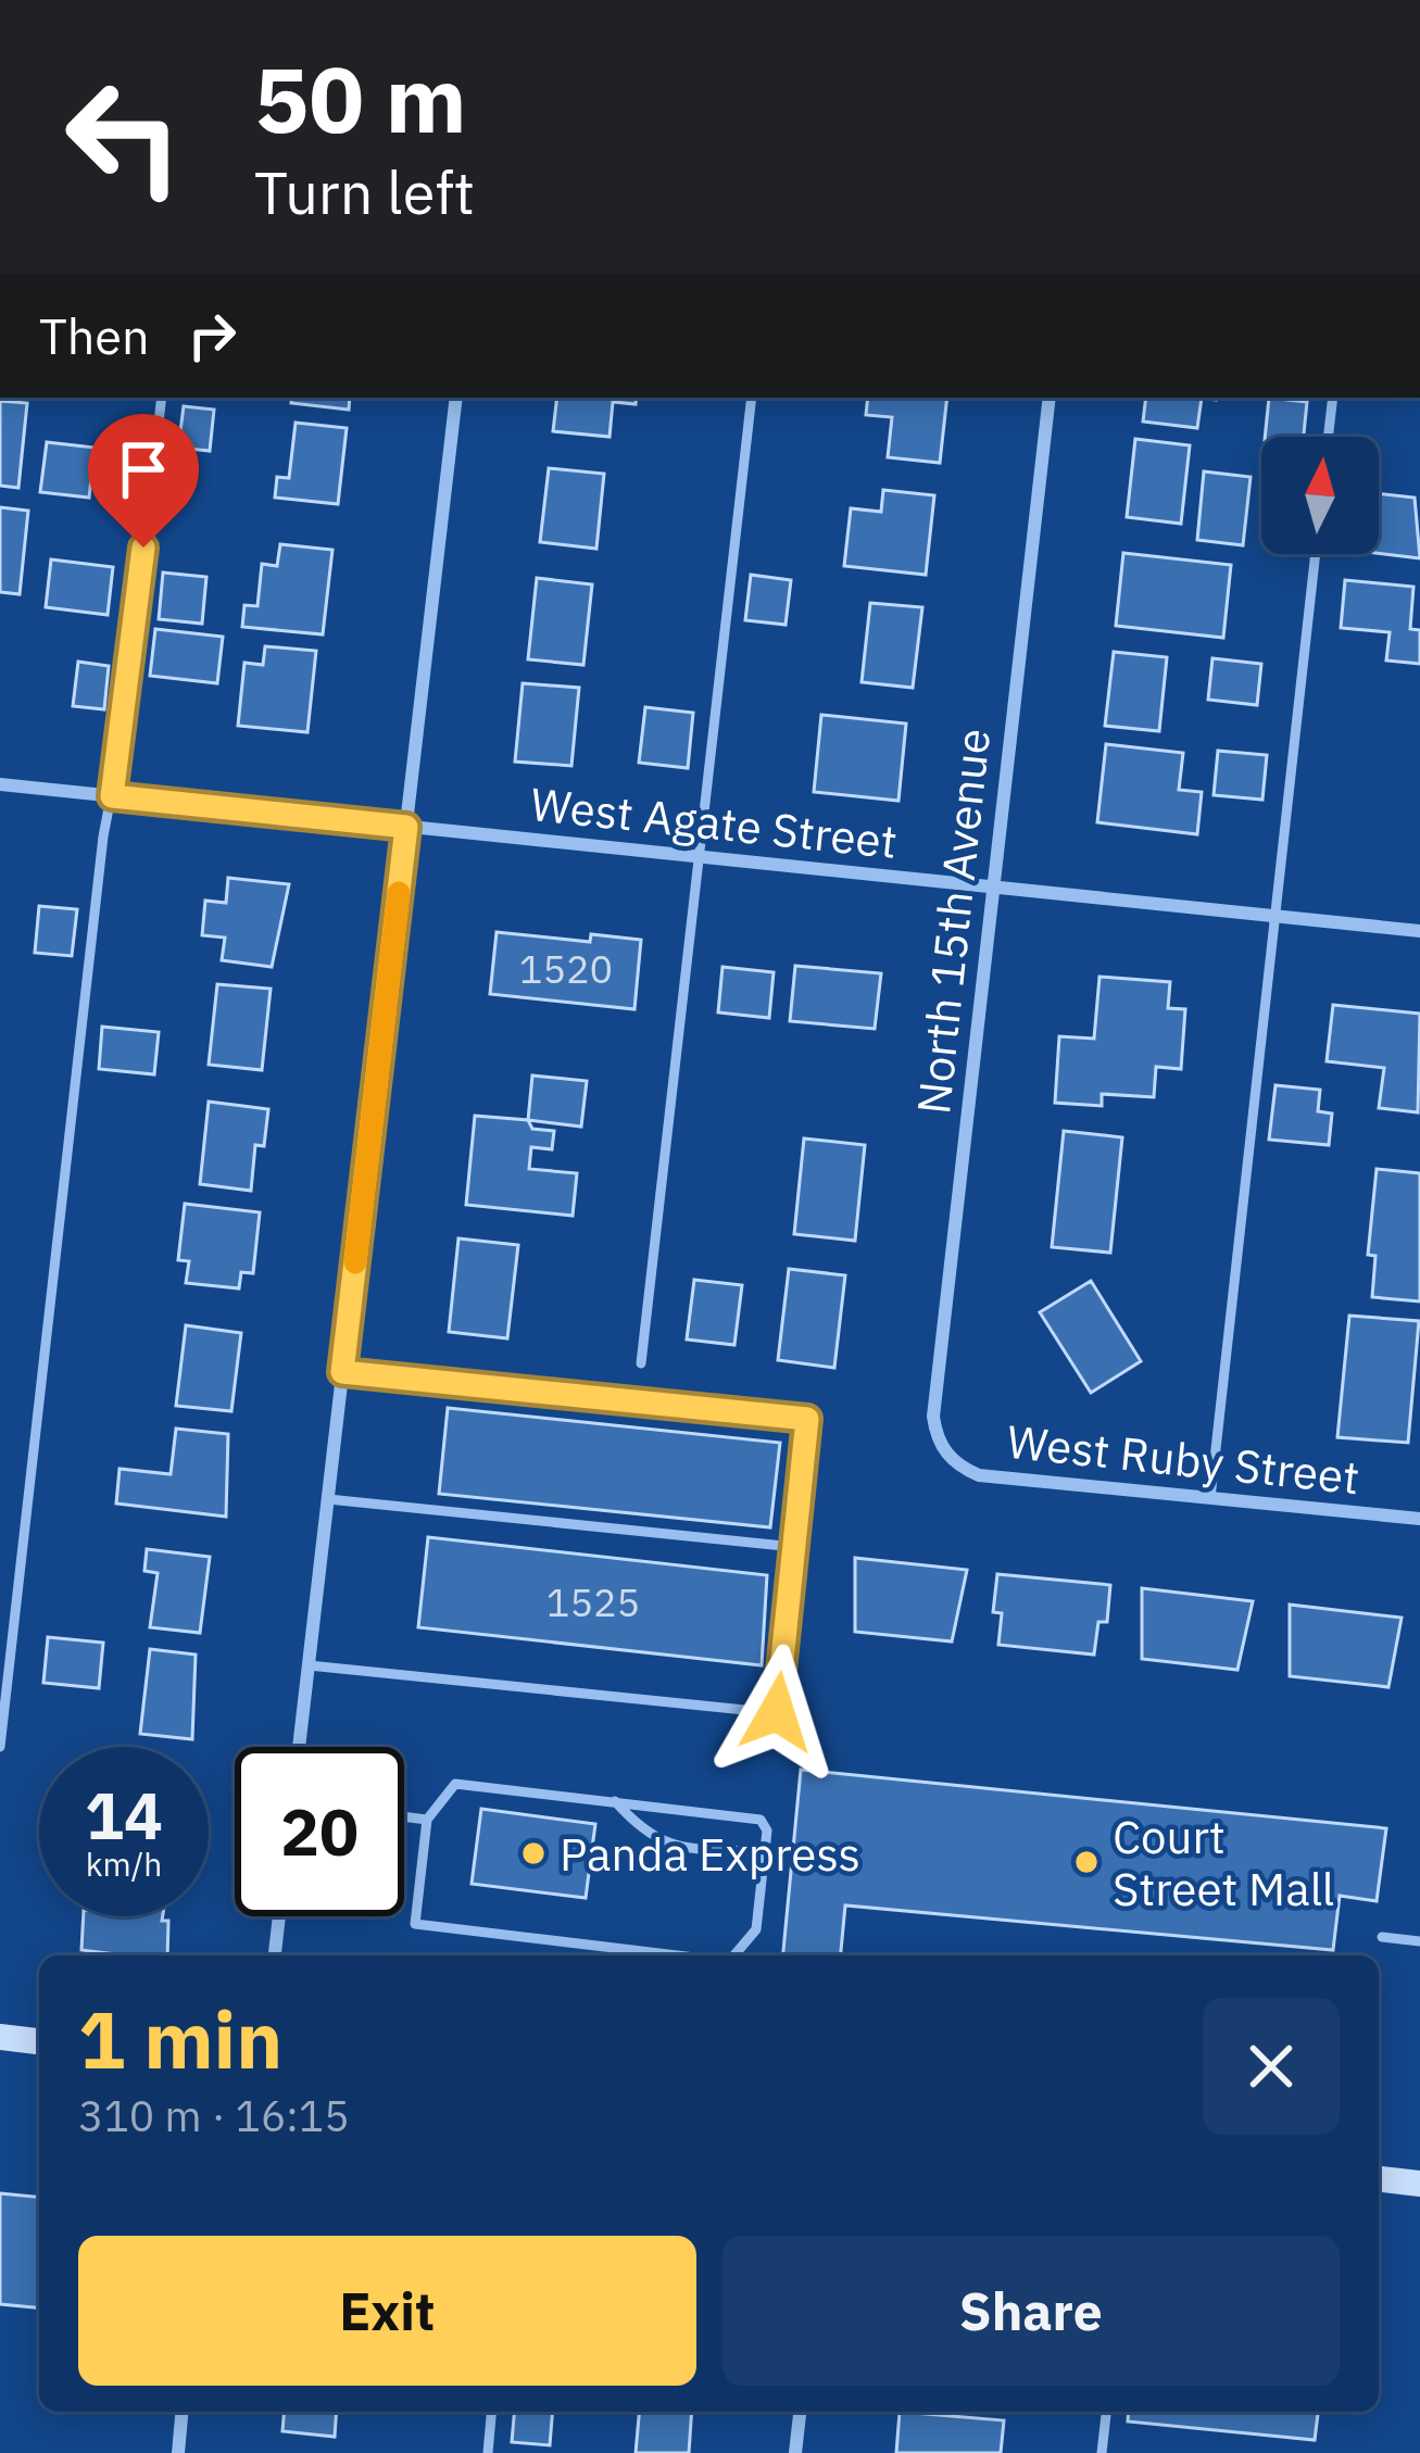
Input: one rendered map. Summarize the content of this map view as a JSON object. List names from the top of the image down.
{
  "streets": {
    "street": ["West Agate Street", "North 15th Avenue", "West Ruby Street"]
  },
  "crossings": [
    ["West Agate Street", "North 15th Avenue"],
    ["North 15th Avenue", "West Ruby Street"]
  ],
  "places": ["Panda Express", "Court Street Mall"],
  "house_numbers": ["1520", "1525"],
  "north": "top",
  "page": {
    "turn": ["50 m", "Turn left"],
    "then": "Then",
    "speed": "14 km/h",
    "limit": "20",
    "heading": ["1 min", "310 m · 16:15"],
    "buttons": ["Exit", "Share"]
  }
}
